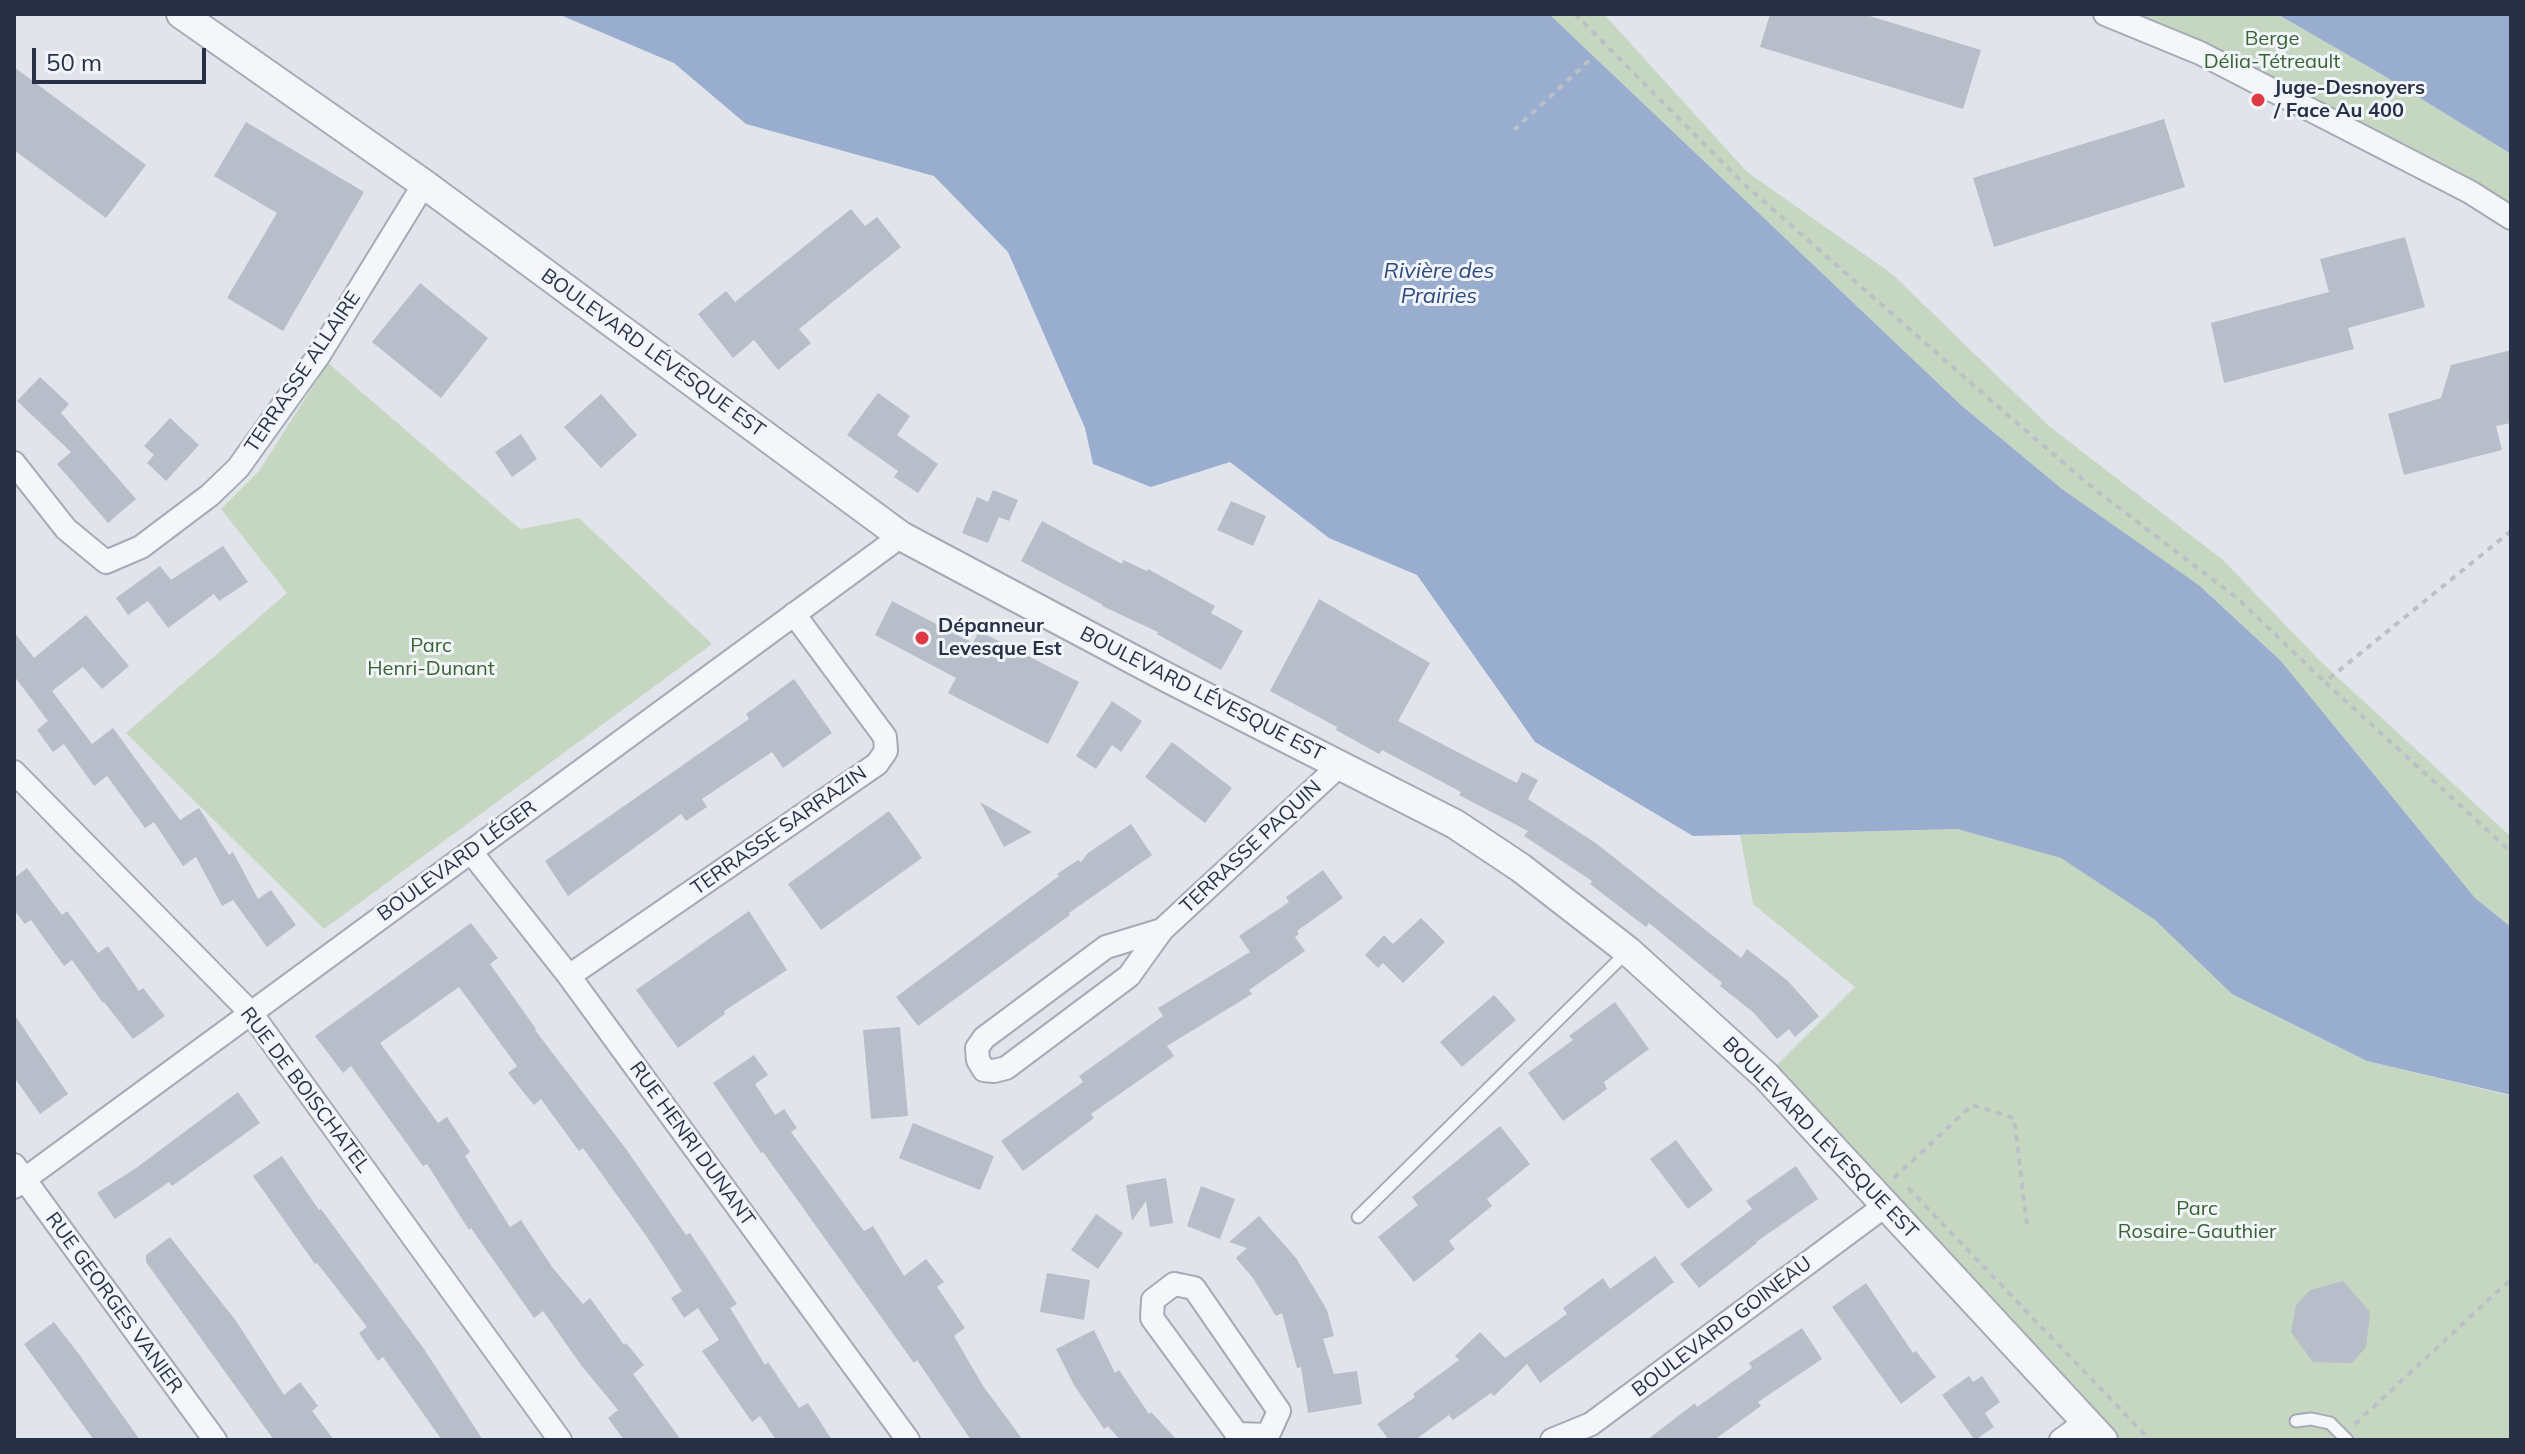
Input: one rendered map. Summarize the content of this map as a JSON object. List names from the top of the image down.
{
  "streets": {
    "street": [
      "BOULEVARD LÉVESQUE EST",
      "TERRASSE ALLAIRE",
      "TERRASSE SARRAZIN",
      "TERRASSE PAQUIN",
      "BOULEVARD LÉGER",
      "RUE DE BOISCHATEL",
      "RUE HENRI DUNANT",
      "RUE GEORGES VANIER",
      "BOULEVARD GOINEAU"
    ]
  },
  "crossings": [
    ["BOULEVARD LÉVESQUE EST", "TERRASSE ALLAIRE"],
    ["BOULEVARD LÉVESQUE EST", "TERRASSE PAQUIN"],
    ["BOULEVARD LÉVESQUE EST", "BOULEVARD LÉGER"],
    ["BOULEVARD LÉVESQUE EST", "BOULEVARD GOINEAU"],
    ["TERRASSE SARRAZIN", "BOULEVARD LÉGER"],
    ["TERRASSE SARRAZIN", "RUE HENRI DUNANT"],
    ["BOULEVARD LÉGER", "RUE DE BOISCHATEL"],
    ["BOULEVARD LÉGER", "RUE HENRI DUNANT"],
    ["BOULEVARD LÉGER", "RUE GEORGES VANIER"]
  ],
  "water": ["Rivière des Prairies"],
  "parks": ["Berge Délia-Tétreault", "Parc Henri-Dunant", "Parc Rosaire-Gauthier"],
  "places": ["Juge-Desnoyers / Face Au 400", "Dépanneur Levesque Est"],
  "scale_bar": "50 m"
}
